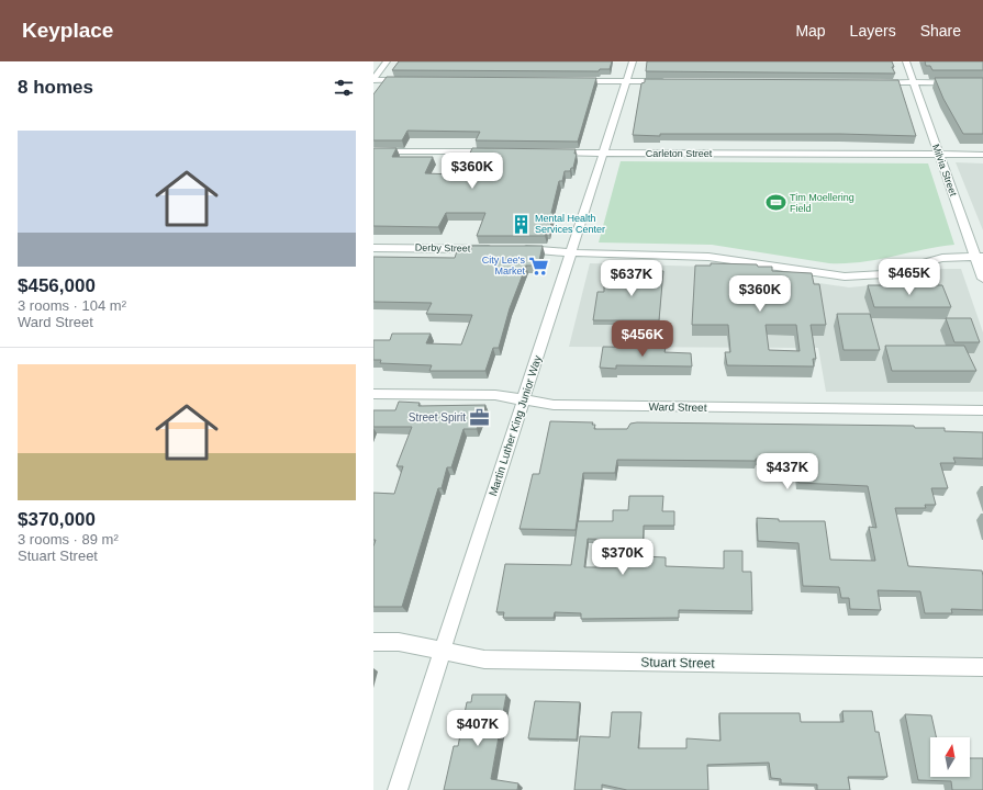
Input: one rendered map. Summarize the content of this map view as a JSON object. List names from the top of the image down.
{
  "streets": {
    "street": [
      "Carleton Street",
      "Milvia Street",
      "Derby Street",
      "Ward Street",
      "Martin Luther King Junior Way",
      "Stuart Street"
    ]
  },
  "crossings": [
    ["Carleton Street", "Milvia Street"],
    ["Carleton Street", "Martin Luther King Junior Way"],
    ["Ward Street", "Martin Luther King Junior Way"],
    ["Martin Luther King Junior Way", "Stuart Street"]
  ],
  "places": {
    "sports": ["Tim Moellering Field"],
    "building": ["Mental Health Services Center"],
    "supermarket": ["City Lee's Market"],
    "office": ["Street Spirit"]
  },
  "north": "top",
  "page": {
    "header": "Keyplace",
    "nav": ["Map", "Layers", "Share"],
    "heading": "8 homes",
    "list": [
      {
        "name": "$456,000",
        "note": "3 rooms · 104 m² · Ward Street"
      },
      {
        "name": "$370,000",
        "note": "3 rooms · 89 m² · Stuart Street"
      }
    ],
    "price": [
      "$360K",
      "$465K",
      "$637K",
      "$360K",
      "$456K",
      "$437K",
      "$370K",
      "$407K"
    ]
  }
}
